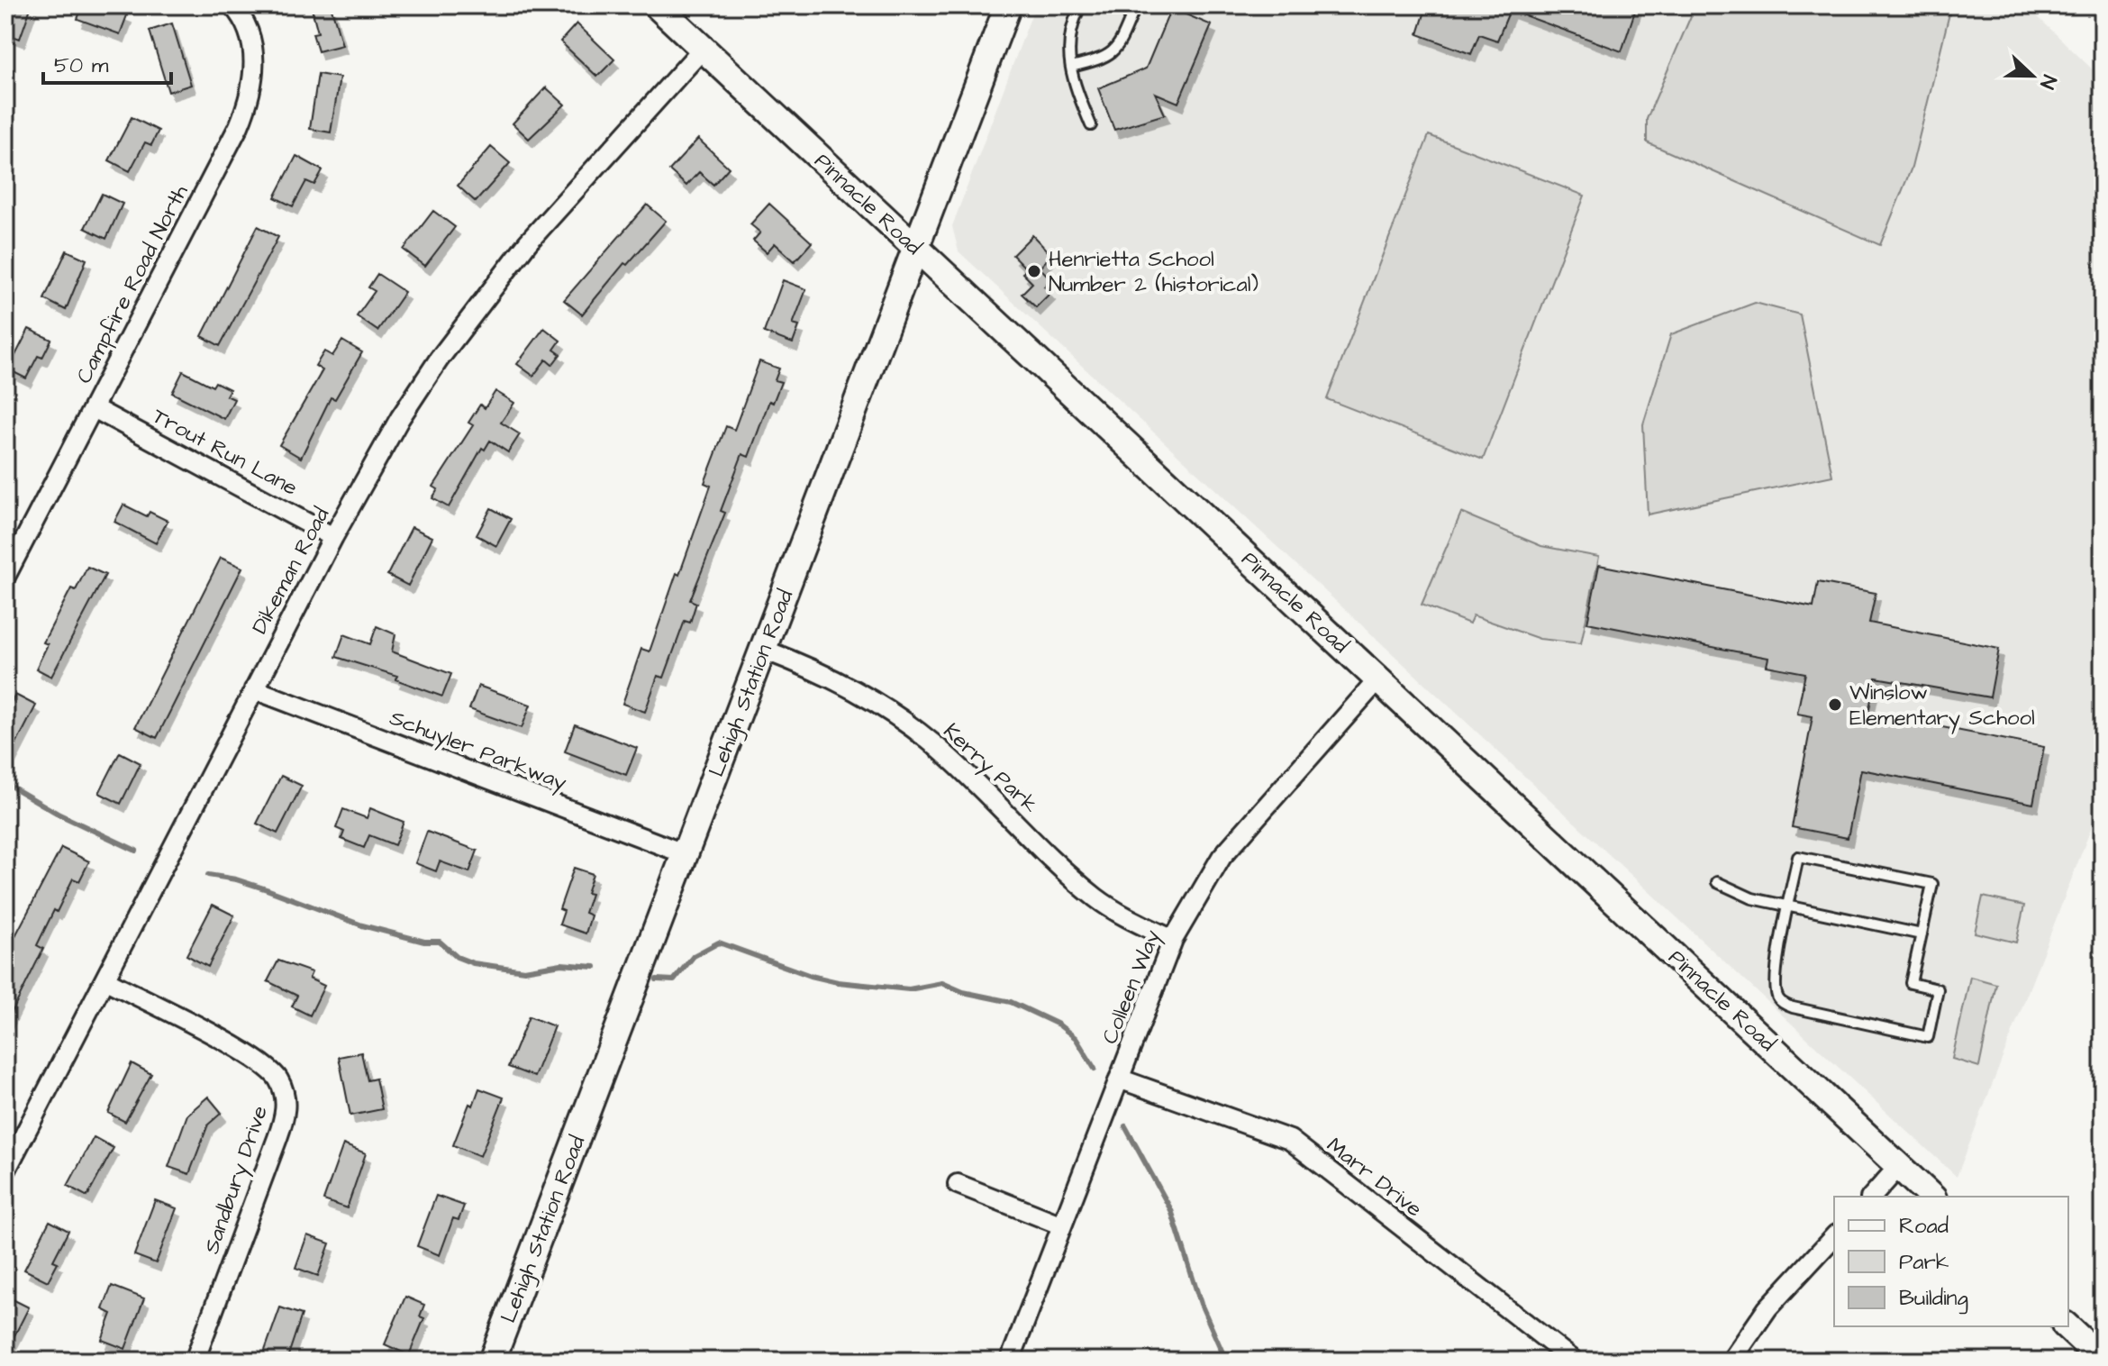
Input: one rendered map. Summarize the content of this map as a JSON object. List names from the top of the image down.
{
  "streets": {
    "main road": ["Pinnacle Road", "Lehigh Station Road"],
    "street": [
      "Campfire Road North",
      "Trout Run Lane",
      "Dikeman Road",
      "Schuyler Parkway",
      "Kerry Park",
      "Colleen Way",
      "Marr Drive",
      "Sandbury Drive"
    ]
  },
  "crossings": [
    ["Pinnacle Road", "Dikeman Road"],
    ["Pinnacle Road", "Lehigh Station Road"],
    ["Pinnacle Road", "Colleen Way"],
    ["Campfire Road North", "Trout Run Lane"],
    ["Trout Run Lane", "Dikeman Road"],
    ["Dikeman Road", "Schuyler Parkway"],
    ["Dikeman Road", "Sandbury Drive"],
    ["Lehigh Station Road", "Schuyler Parkway"],
    ["Lehigh Station Road", "Kerry Park"],
    ["Kerry Park", "Colleen Way"],
    ["Colleen Way", "Marr Drive"]
  ],
  "places": ["Henrietta School Number 2 (historical)", "Winslow Elementary School"],
  "legend": ["Road", "Park", "Building"],
  "scale_bar": "50 m",
  "north": "right"
}
